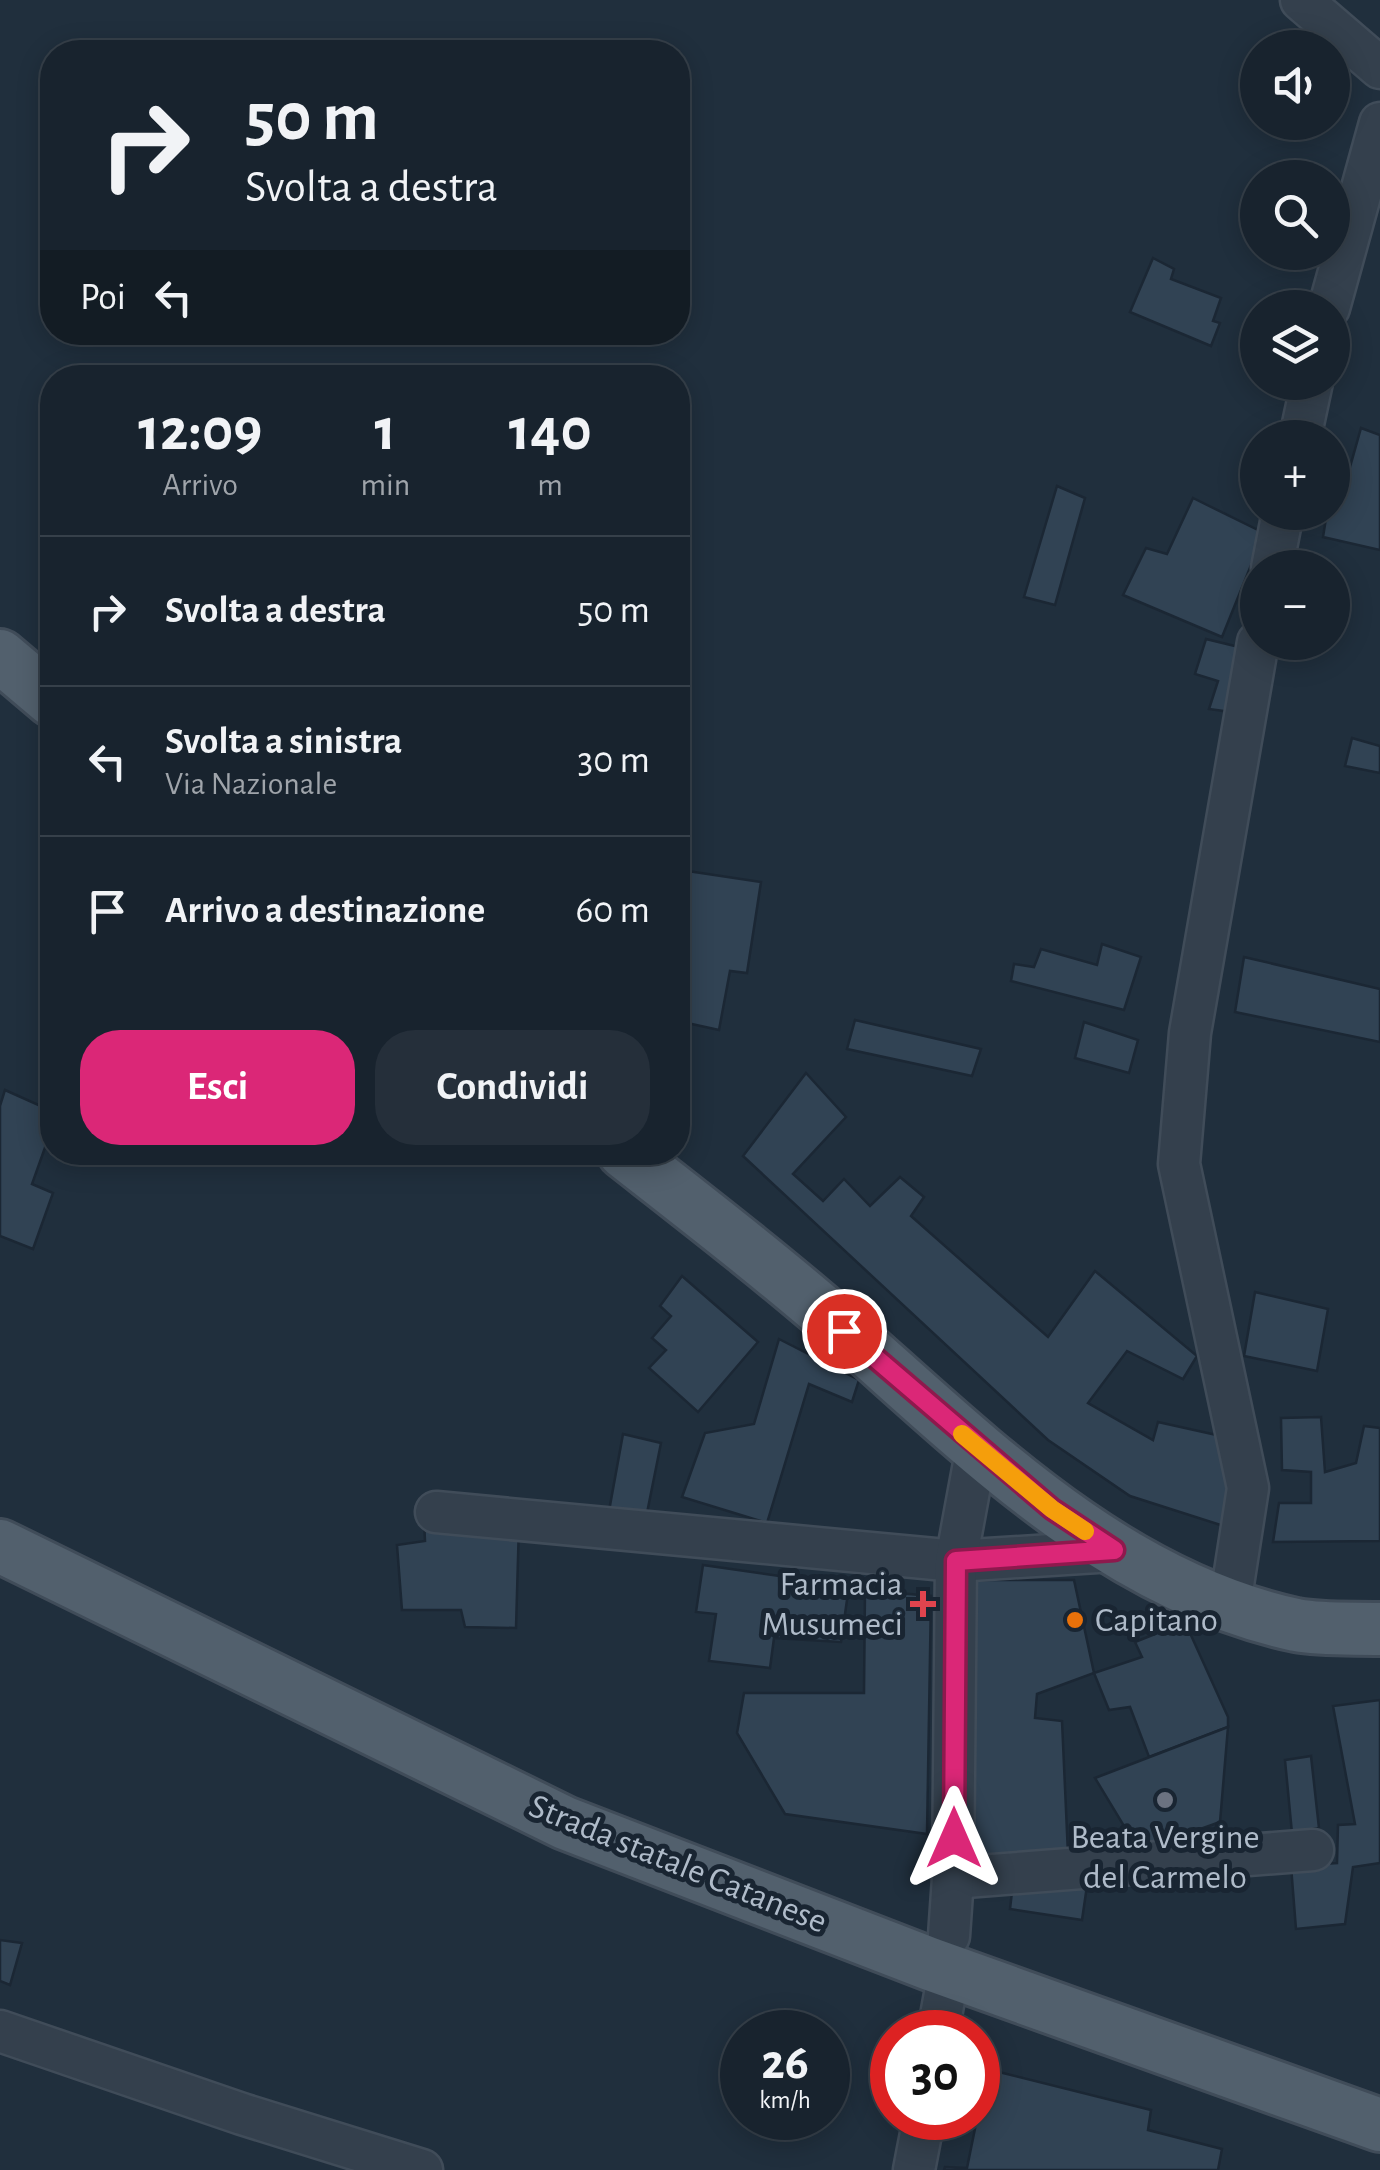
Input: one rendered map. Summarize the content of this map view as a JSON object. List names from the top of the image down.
{
  "streets": {
    "main road": ["Strada statale Catanese"]
  },
  "places": {
    "health": ["Farmacia Musumeci"],
    "other": ["Capitano", "Beata Vergine del Carmelo"]
  },
  "page": {
    "map_buttons": ["+", "−"],
    "turn": ["50 m", "Svolta a destra"],
    "then": "Poi",
    "eta": [
      "12:09",
      "Arrivo",
      "1",
      "min",
      "140",
      "m"
    ],
    "list": [
      {
        "name": "Svolta a destra",
        "value": "50 m"
      },
      {
        "name": "Svolta a sinistra",
        "note": "Via Nazionale",
        "value": "30 m"
      },
      {
        "name": "Arrivo a destinazione",
        "value": "60 m"
      }
    ],
    "buttons": ["Esci", "Condividi"],
    "speed": "26 km/h",
    "limit": "30"
  }
}
